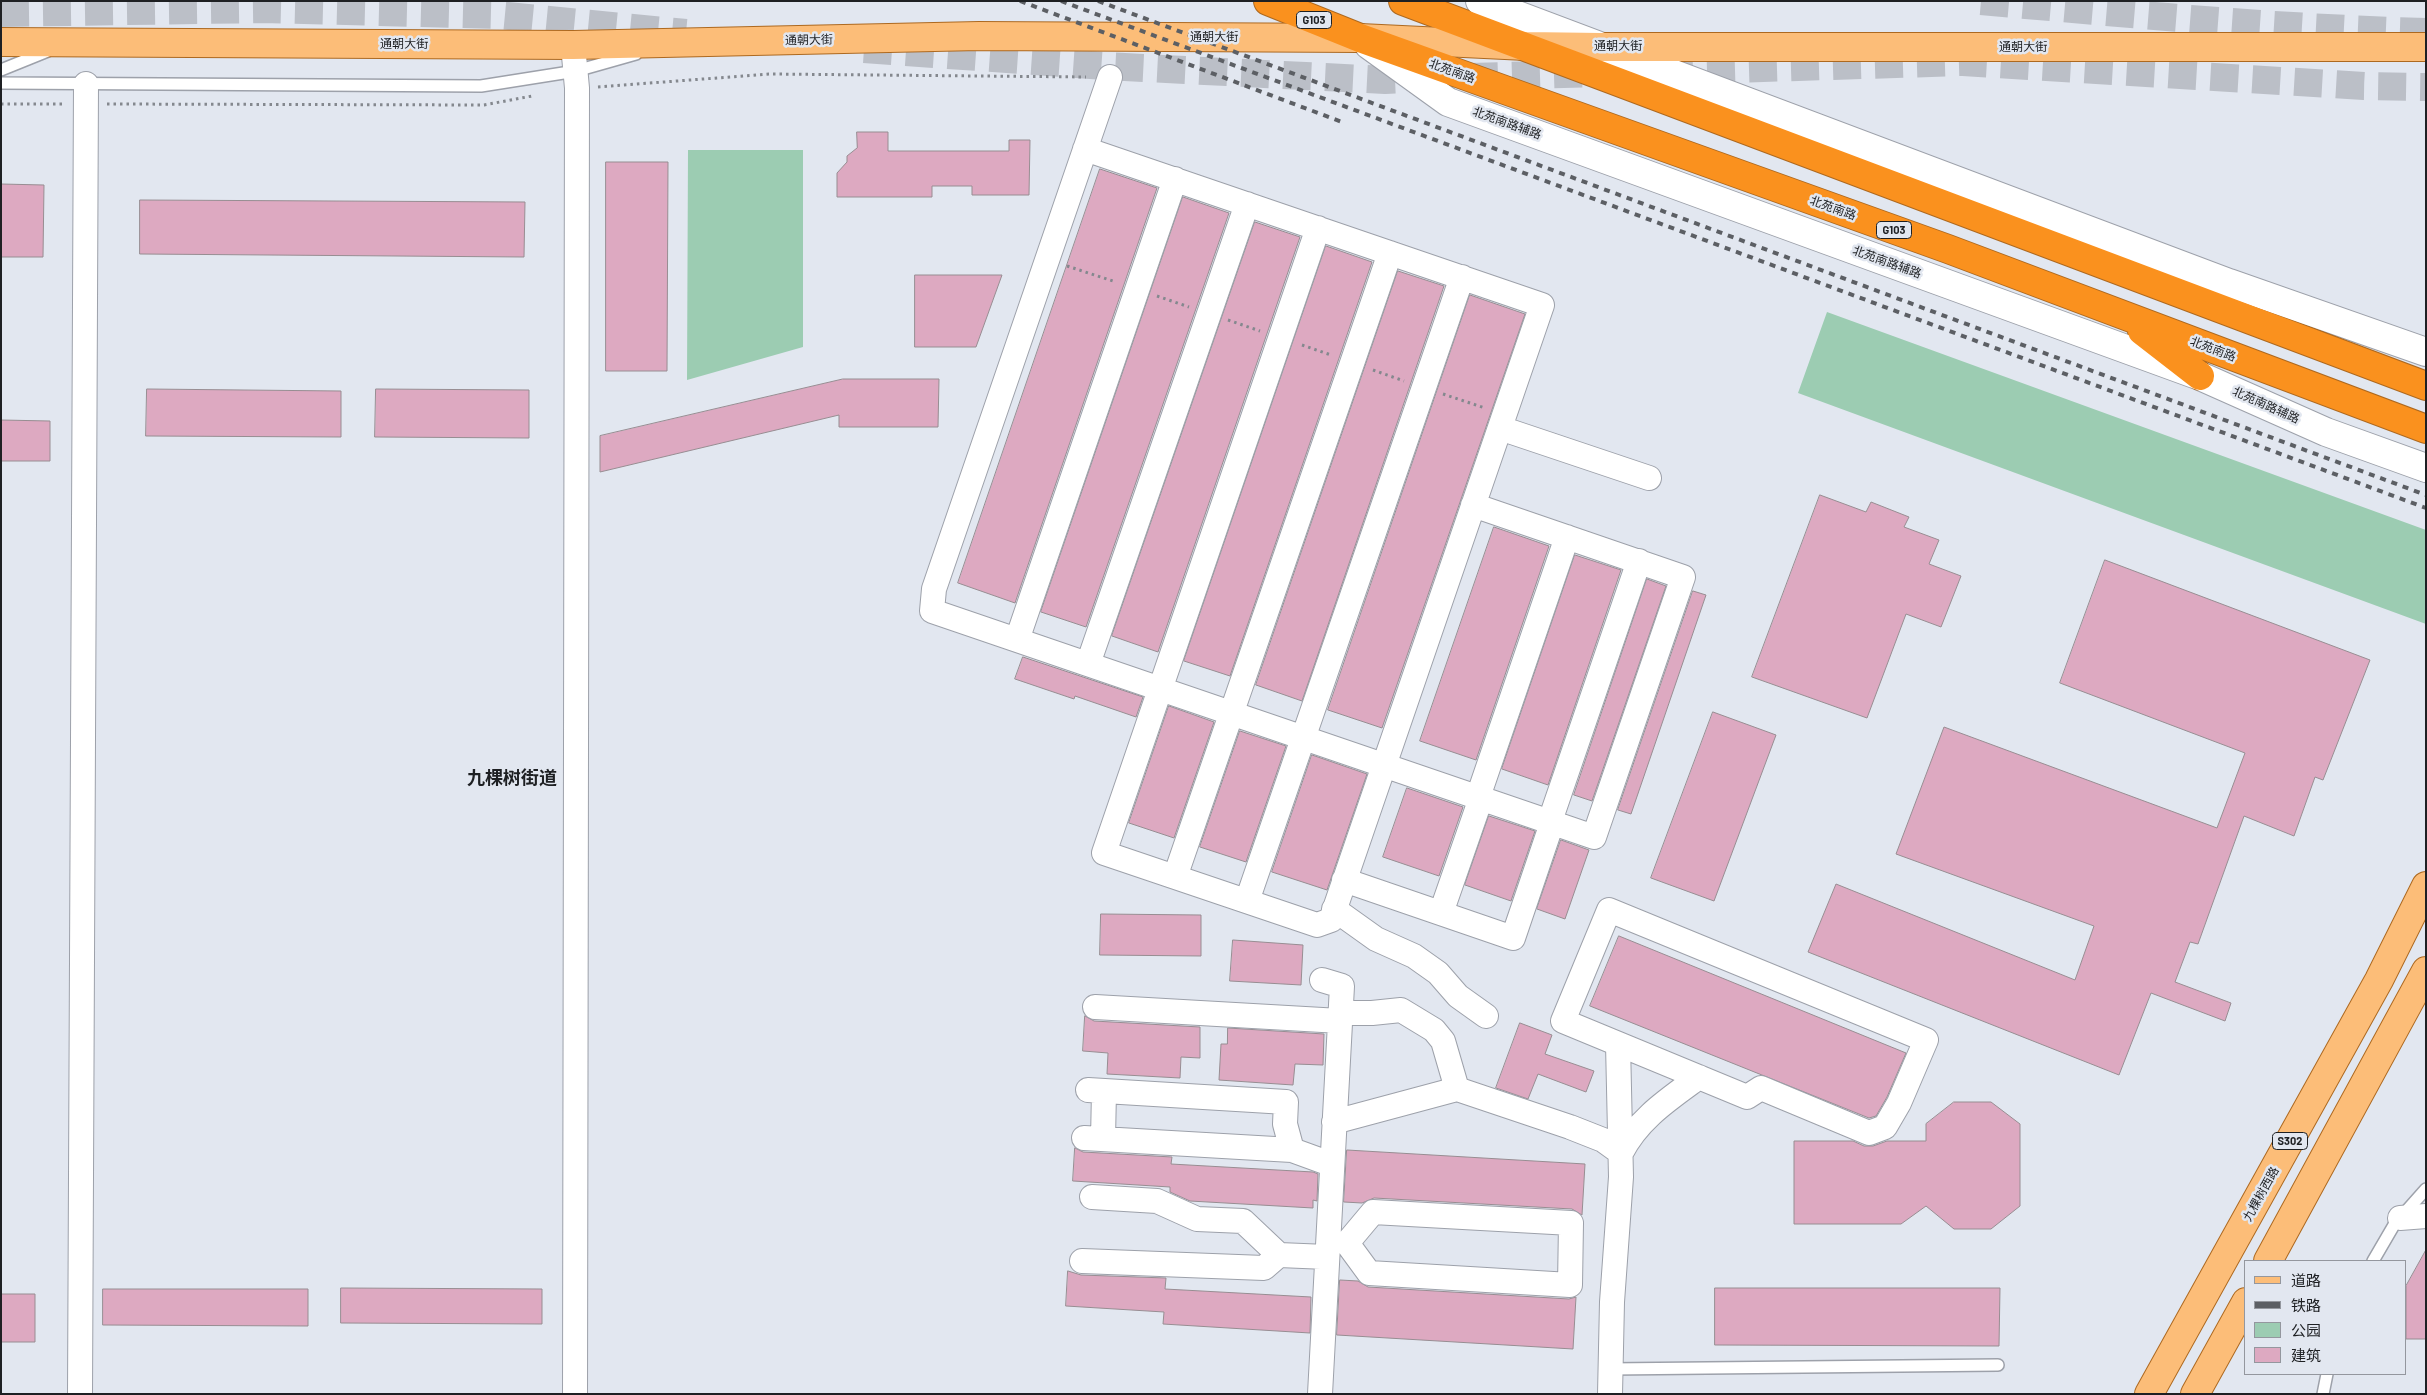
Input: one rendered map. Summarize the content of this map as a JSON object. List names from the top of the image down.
{
  "streets": {
    "highway": ["G103", "北苑南路"],
    "main road": ["通朝大街", "S302", "九棵树西路"],
    "street": ["北苑南路辅路"]
  },
  "crossings": [
    ["通朝大街", "北苑南路"],
    ["通朝大街", "北苑南路辅路"],
    ["北苑南路", "北苑南路辅路"]
  ],
  "districts": ["九棵树街道"],
  "legend": [
    "道路",
    "铁路",
    "公园",
    "建筑"
  ]
}
